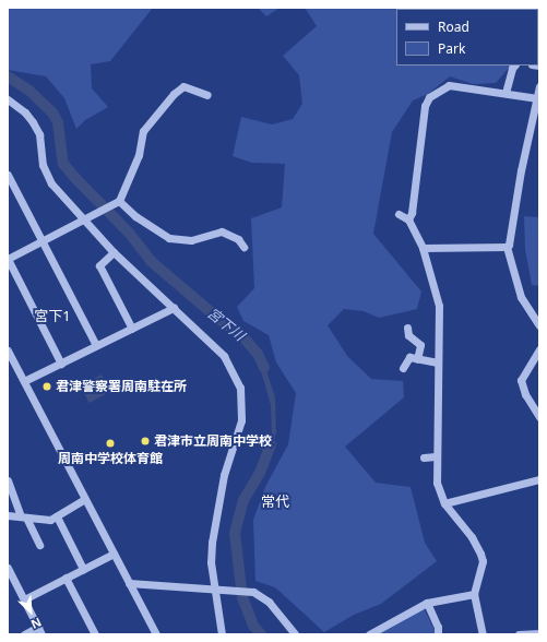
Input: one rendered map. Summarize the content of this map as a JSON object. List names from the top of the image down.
{
  "districts": ["宮下1", "常代"],
  "water": ["宮下川"],
  "places": ["君津警察署周南駐在所", "君津市立周南中学校", "周南中学校体育館"],
  "legend": ["Road", "Park"],
  "north": "bottom right"
}
